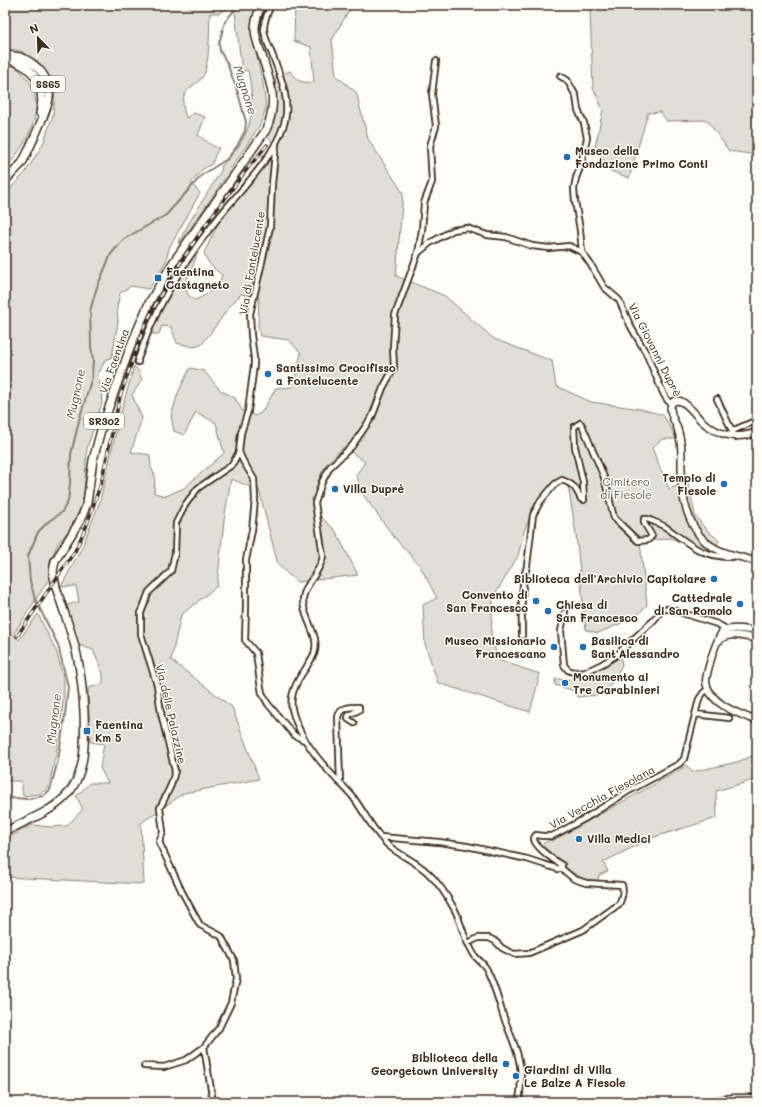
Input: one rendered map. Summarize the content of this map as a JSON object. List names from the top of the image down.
{
  "streets": {
    "main road": ["SS65", "Via Faentina", "SR302"],
    "street": [
      "Via di Fontelucente",
      "Via Giovanni Duprè",
      "Via delle Palazzine",
      "Via Vecchia Fiesolana"
    ]
  },
  "crossings": [
    ["Via di Fontelucente", "Via Faentina"],
    ["Via di Fontelucente", "Via delle Palazzine"]
  ],
  "water": ["Mugnone"],
  "parks": ["Cimitero di Fiesole"],
  "places": {
    "other": [
      "Museo della Fondazione Primo Conti",
      "Santissimo Crocifisso a Fontelucente",
      "Tempio di Fiesole",
      "Villa Duprè",
      "Biblioteca dell'Archivio Capitolare",
      "Convento di San Francesco",
      "Cattedrale di San Romolo",
      "Chiesa di San Francesco",
      "Museo Missionario Francescano",
      "Basilica di Sant'Alessandro",
      "Monumento ai Tre Carabinieri",
      "Villa Medici",
      "Biblioteca della Georgetown University",
      "Giardini di Villa Le Balze A Fiesole"
    ],
    "transit": ["Faentina Castagneto", "Faentina Km 5"]
  },
  "north": "top left"
}
